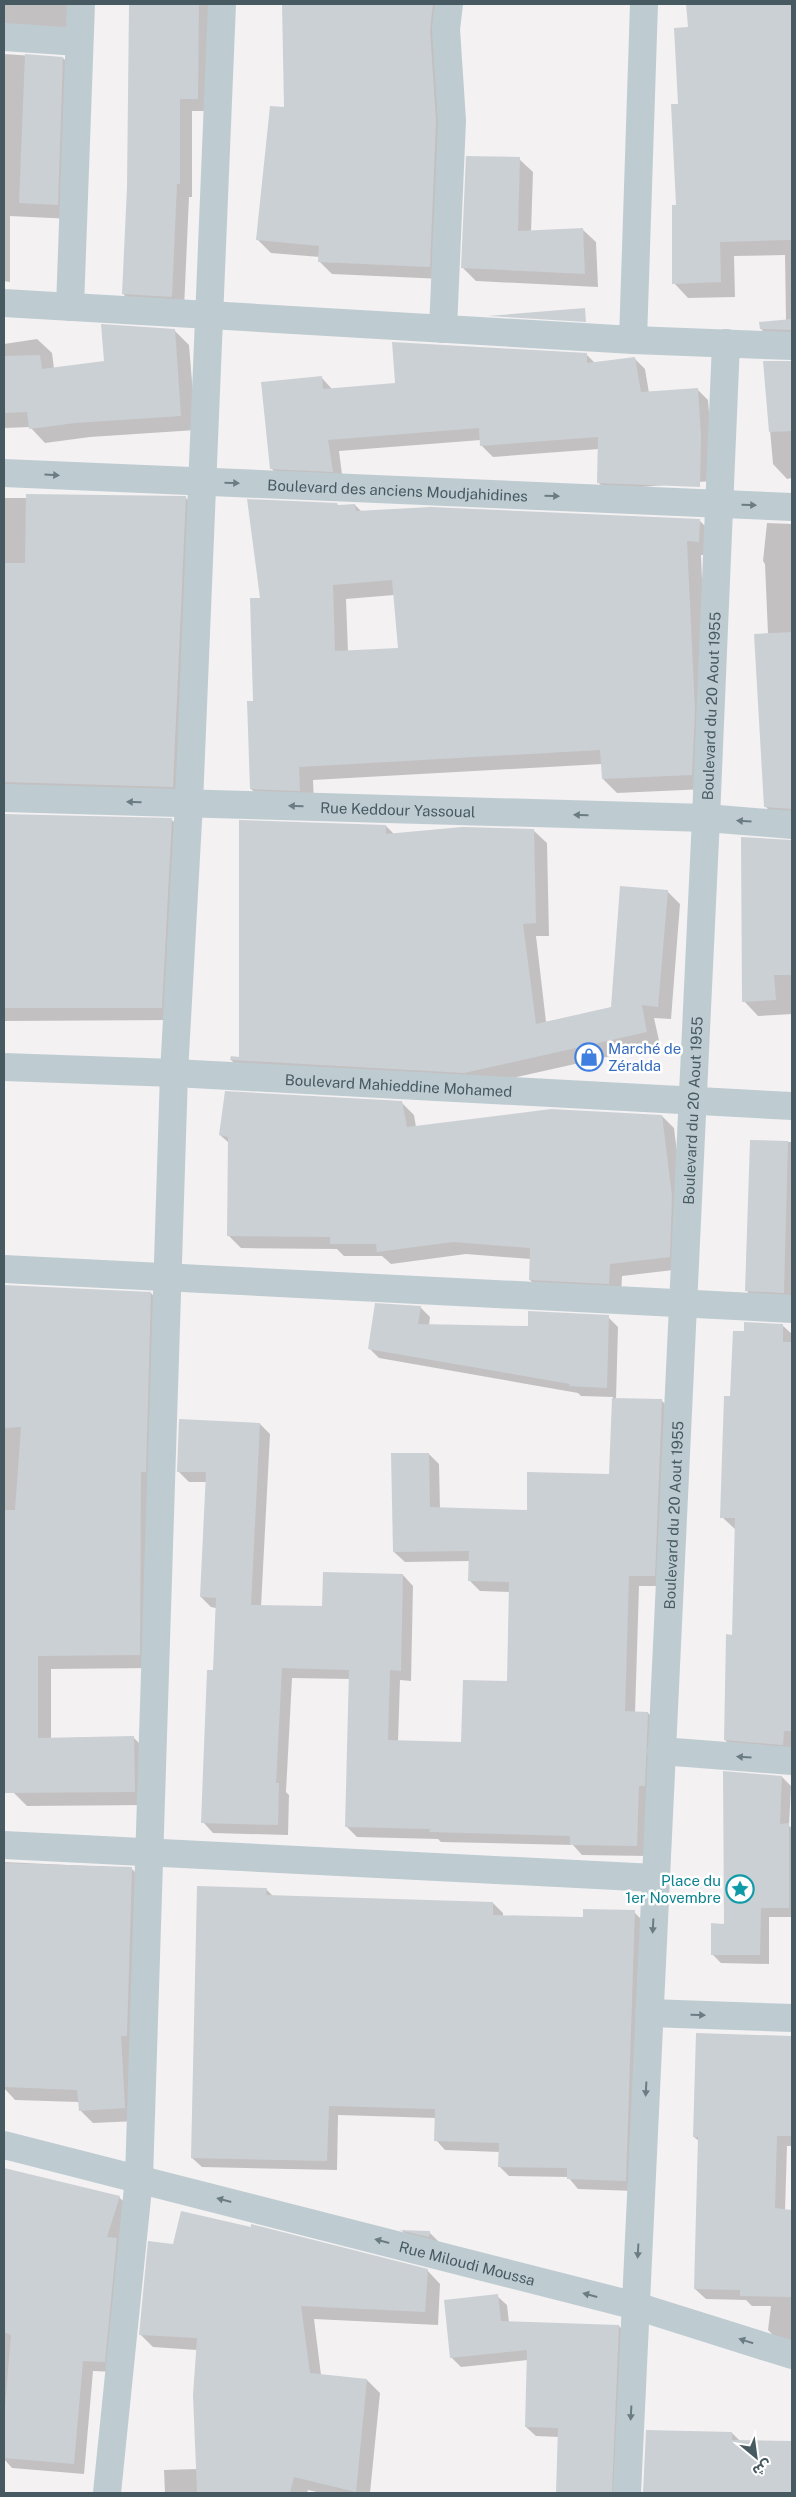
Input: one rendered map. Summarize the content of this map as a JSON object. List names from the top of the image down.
{
  "streets": {
    "street": [
      "Boulevard des anciens Moudjahidines",
      "Boulevard du 20 Aout 1955",
      "Rue Keddour Yassoual",
      "Boulevard Mahieddine Mohamed",
      "Rue Miloudi Moussa"
    ]
  },
  "crossings": [
    ["Boulevard des anciens Moudjahidines", "Boulevard du 20 Aout 1955"],
    ["Boulevard du 20 Aout 1955", "Rue Keddour Yassoual"],
    ["Boulevard du 20 Aout 1955", "Boulevard Mahieddine Mohamed"],
    ["Boulevard du 20 Aout 1955", "Rue Miloudi Moussa"]
  ],
  "one_way": ["Rue Keddour Yassoual", "Rue Miloudi Moussa"],
  "places": {
    "shop": ["Marché de Zéralda"],
    "place": ["Place du 1er Novembre"]
  },
  "north": "bottom right"
}
